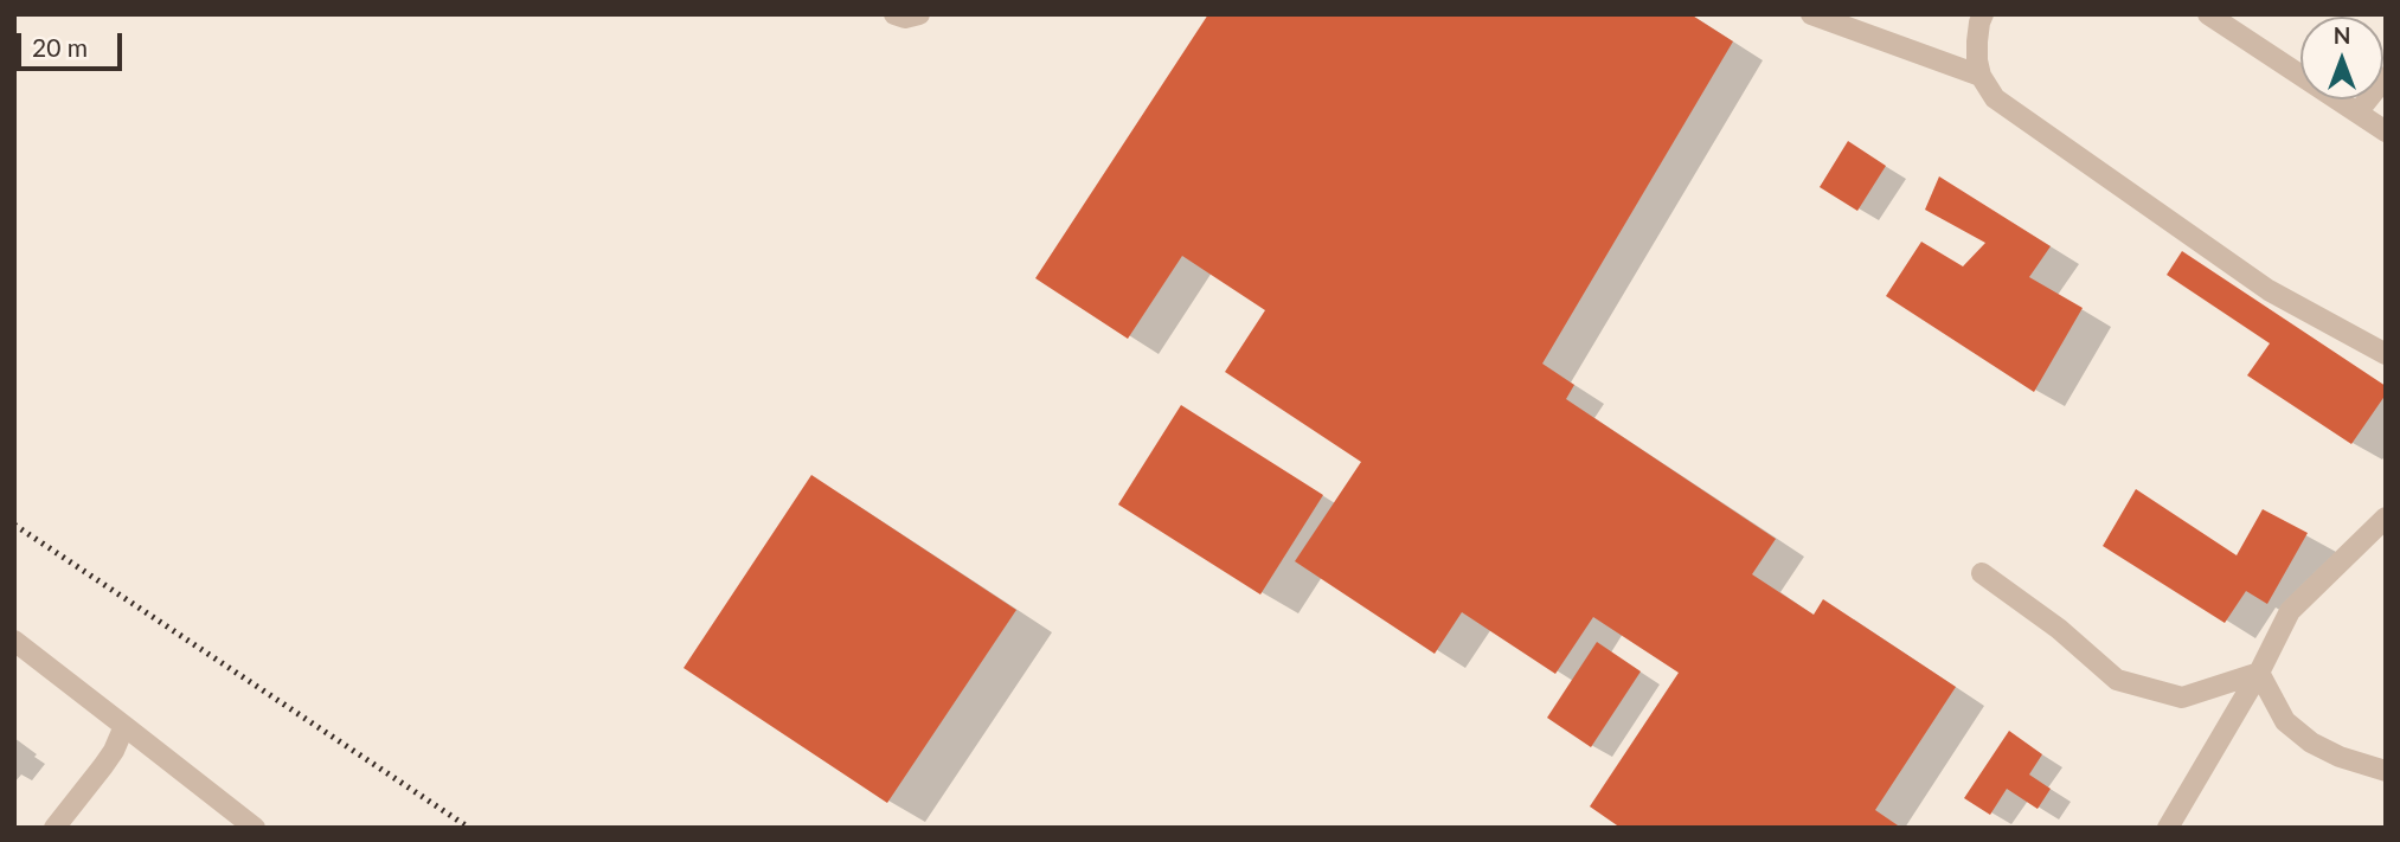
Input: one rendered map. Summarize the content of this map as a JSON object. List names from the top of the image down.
{
  "scale_bar": "20 m",
  "north": "top"
}
